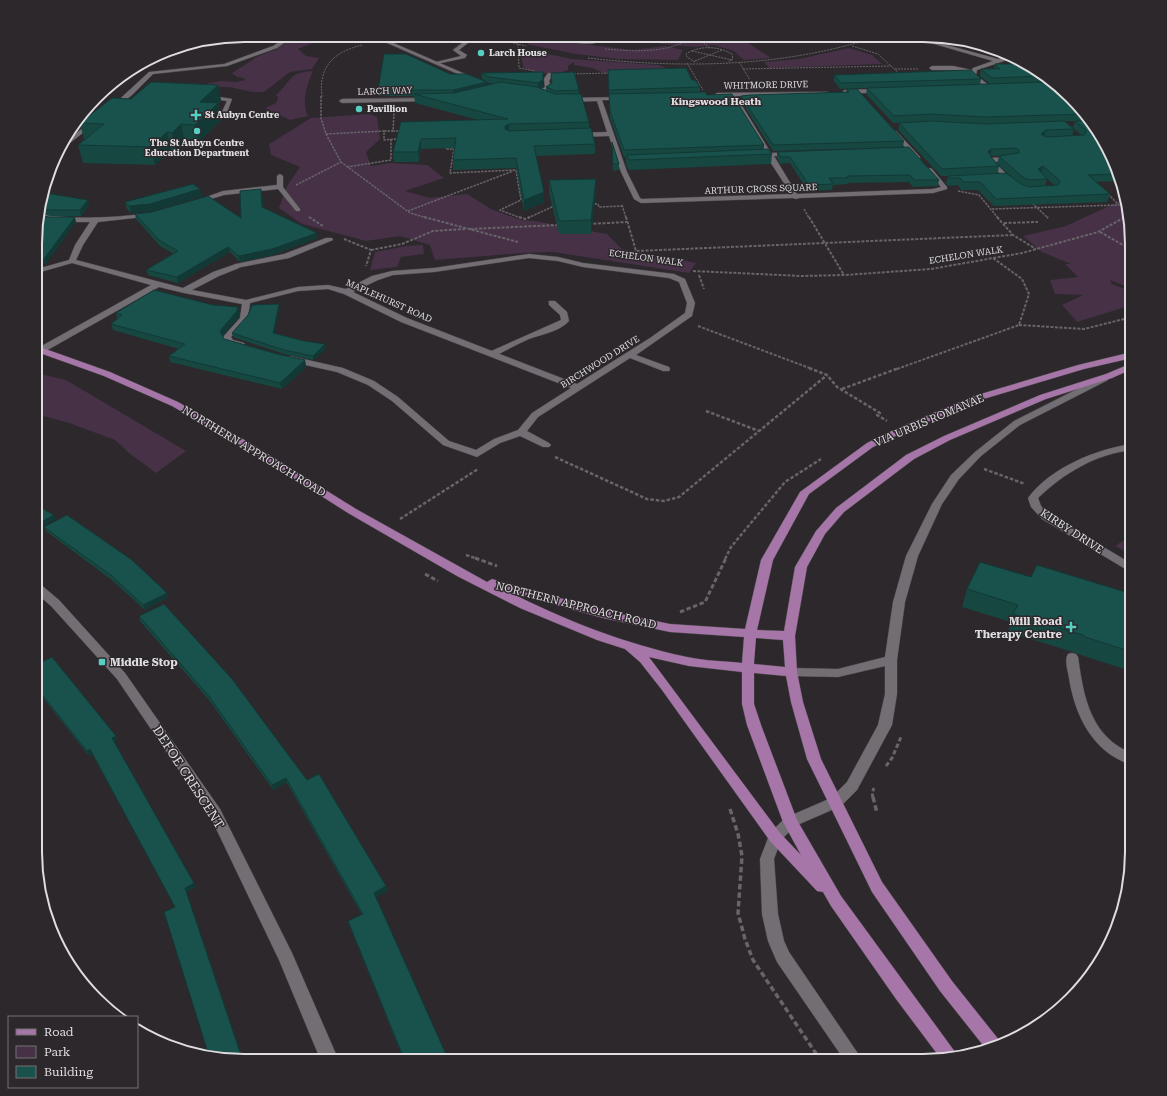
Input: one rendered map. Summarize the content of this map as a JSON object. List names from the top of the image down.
{
  "streets": {
    "main road": ["VIA URBIS ROMANAE", "NORTHERN APPROACH ROAD"],
    "street": [
      "WHITMORE DRIVE",
      "LARCH WAY",
      "ARTHUR CROSS SQUARE",
      "MAPLEHURST ROAD",
      "BIRCHWOOD DRIVE",
      "KIRBY DRIVE",
      "DEFOE CRESCENT"
    ],
    "path": ["ECHELON WALK"]
  },
  "crossings": [
    ["MAPLEHURST ROAD", "BIRCHWOOD DRIVE"],
    ["VIA URBIS ROMANAE", "NORTHERN APPROACH ROAD"]
  ],
  "districts": ["Kingswood Heath"],
  "places": {
    "other": ["Larch House", "Pavillion", "The St Aubyn Centre Education Department"],
    "health": ["St Aubyn Centre", "Mill Road Therapy Centre"],
    "transit": ["Middle Stop"]
  },
  "legend": ["Road", "Park", "Building"]
}
